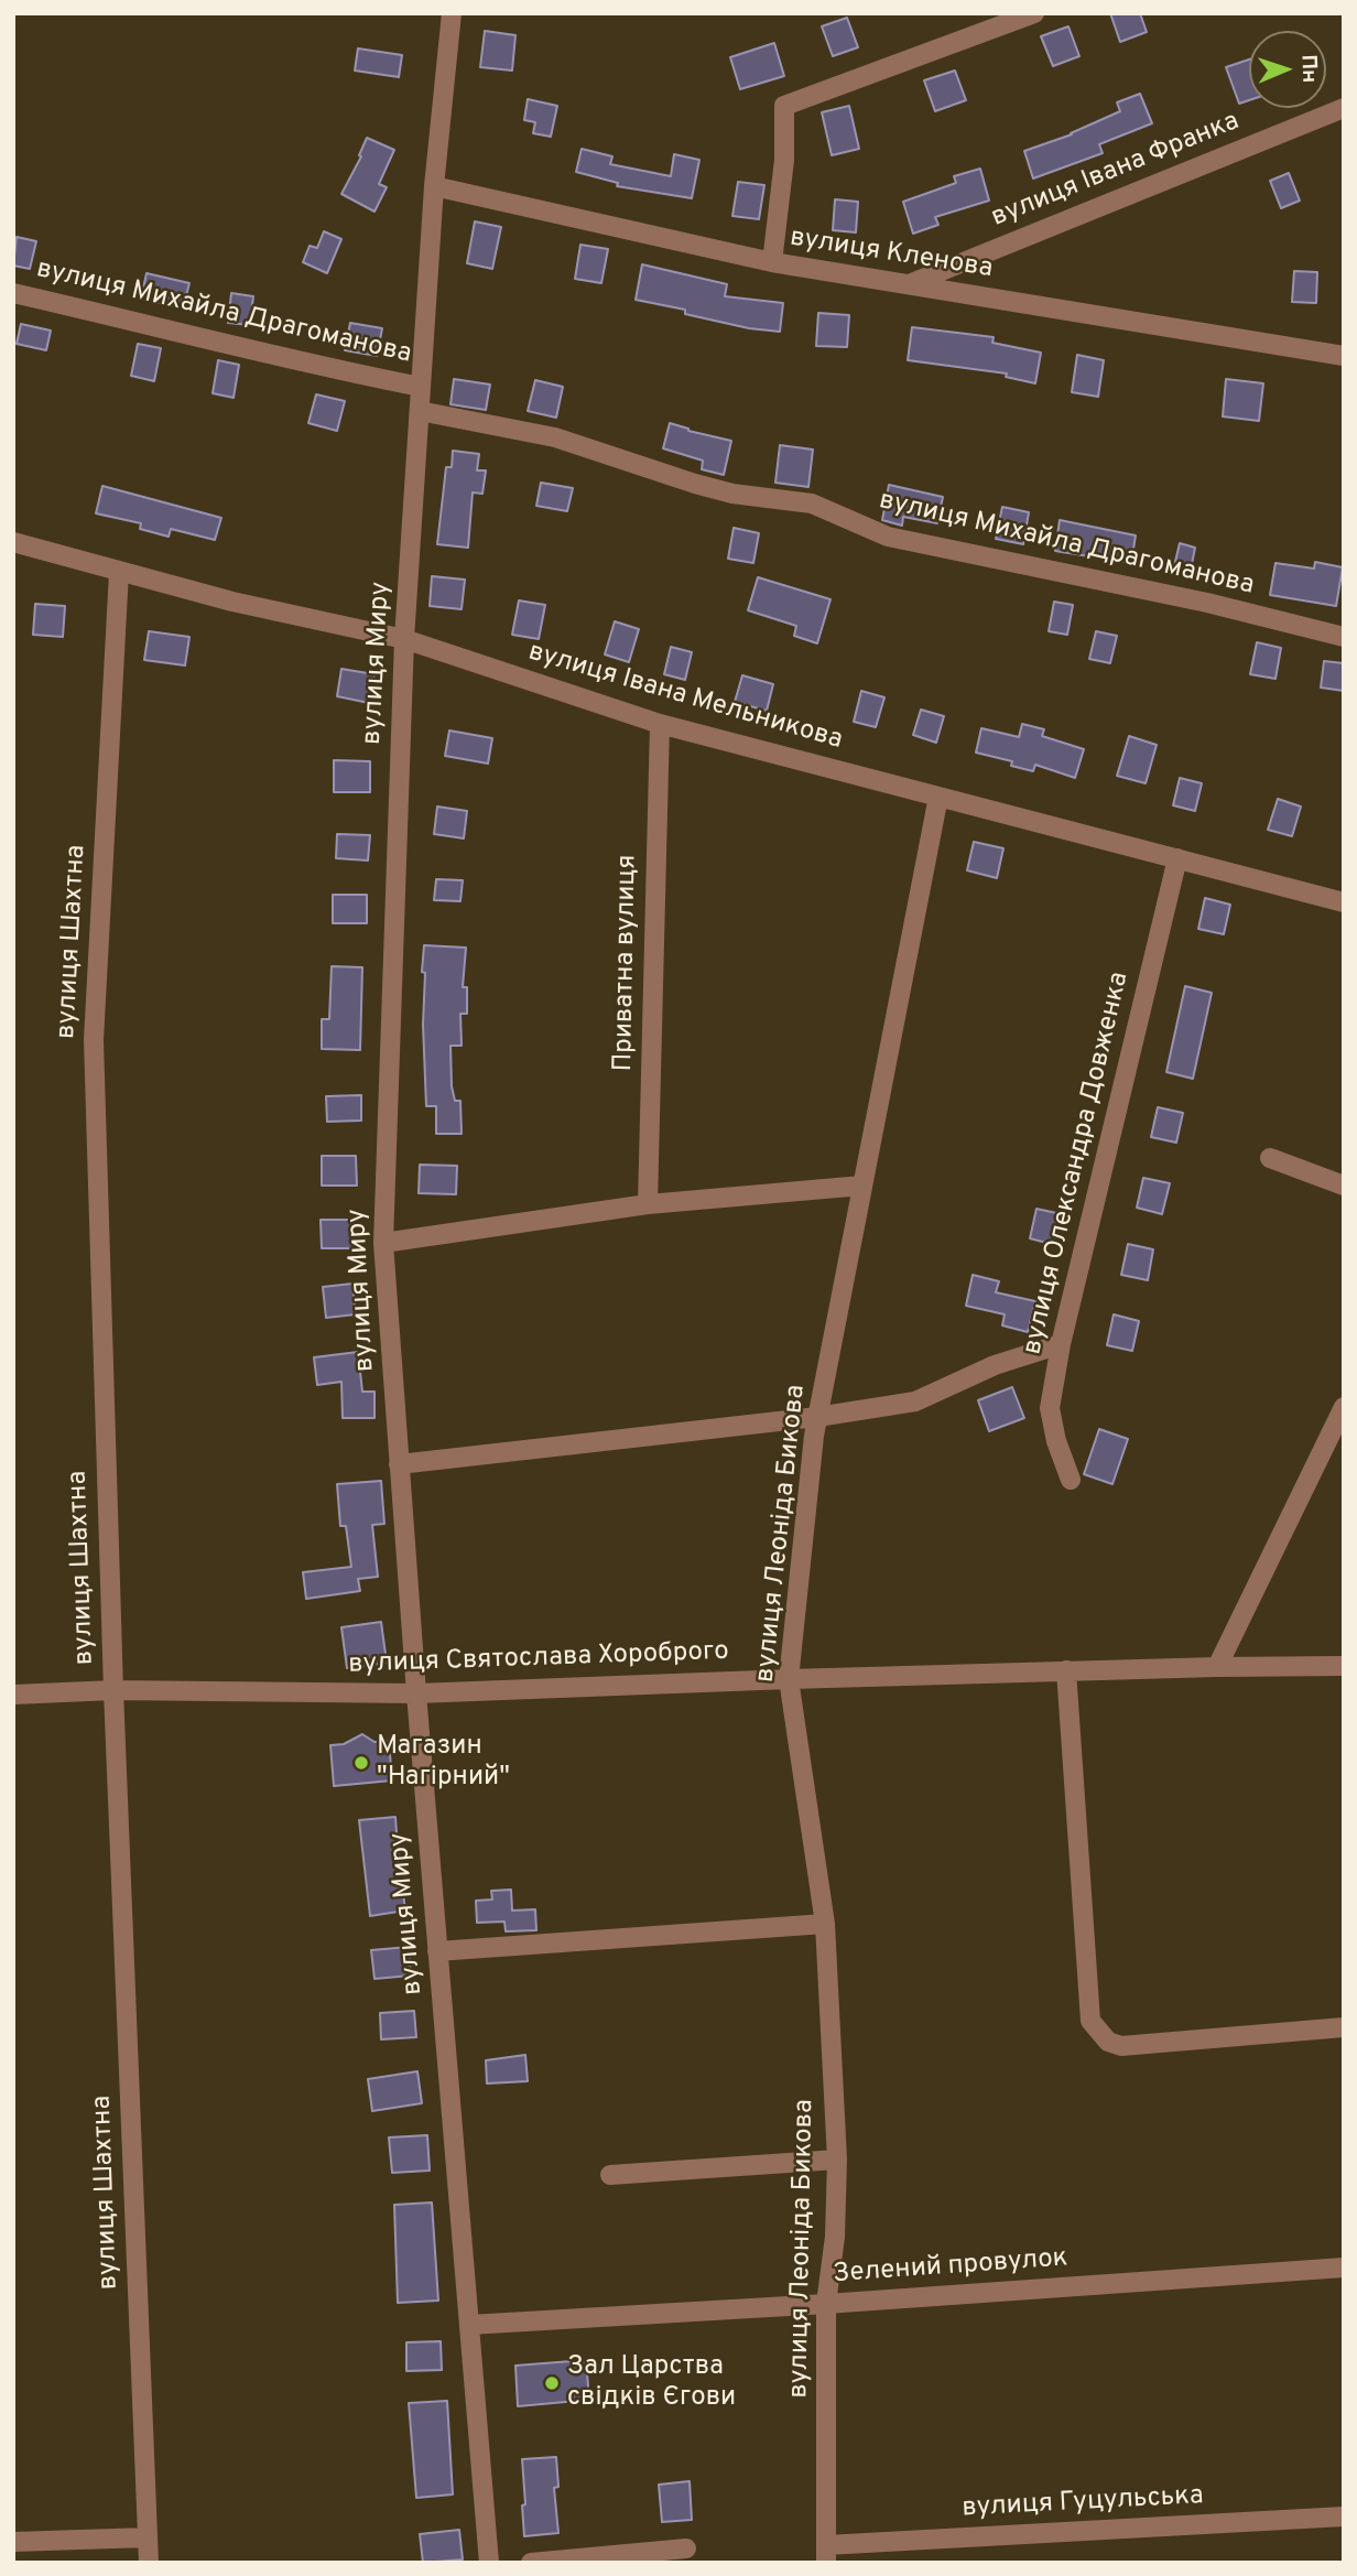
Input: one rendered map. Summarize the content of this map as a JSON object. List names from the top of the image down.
{
  "streets": {
    "street": [
      "вулиця Івана Франка",
      "вулиця Кленова",
      "вулиця Михайла Драгоманова",
      "вулиця Миру",
      "вулиця Івана Мельникова",
      "вулиця Шахтна",
      "Приватна вулиця",
      "вулиця Олександра Довженка",
      "вулиця Леоніда Бикова",
      "вулиця Святослава Хороброго",
      "Зелений провулок",
      "вулиця Гуцульська"
    ]
  },
  "crossings": [
    ["вулиця Івана Франка", "вулиця Кленова"],
    ["вулиця Кленова", "вулиця Миру"],
    ["вулиця Михайла Драгоманова", "вулиця Миру"],
    ["вулиця Миру", "вулиця Івана Мельникова"],
    ["вулиця Миру", "вулиця Святослава Хороброго"],
    ["вулиця Миру", "Зелений провулок"],
    ["вулиця Івана Мельникова", "вулиця Шахтна"],
    ["вулиця Івана Мельникова", "Приватна вулиця"],
    ["вулиця Івана Мельникова", "вулиця Олександра Довженка"],
    ["вулиця Івана Мельникова", "вулиця Леоніда Бикова"],
    ["вулиця Шахтна", "вулиця Святослава Хороброго"],
    ["вулиця Леоніда Бикова", "вулиця Святослава Хороброго"],
    ["вулиця Леоніда Бикова", "Зелений провулок"],
    ["вулиця Леоніда Бикова", "вулиця Гуцульська"]
  ],
  "places": ["Магазин \"Нагірний\"", "Зал Царства свідків Єгови"],
  "north": "right"
}
